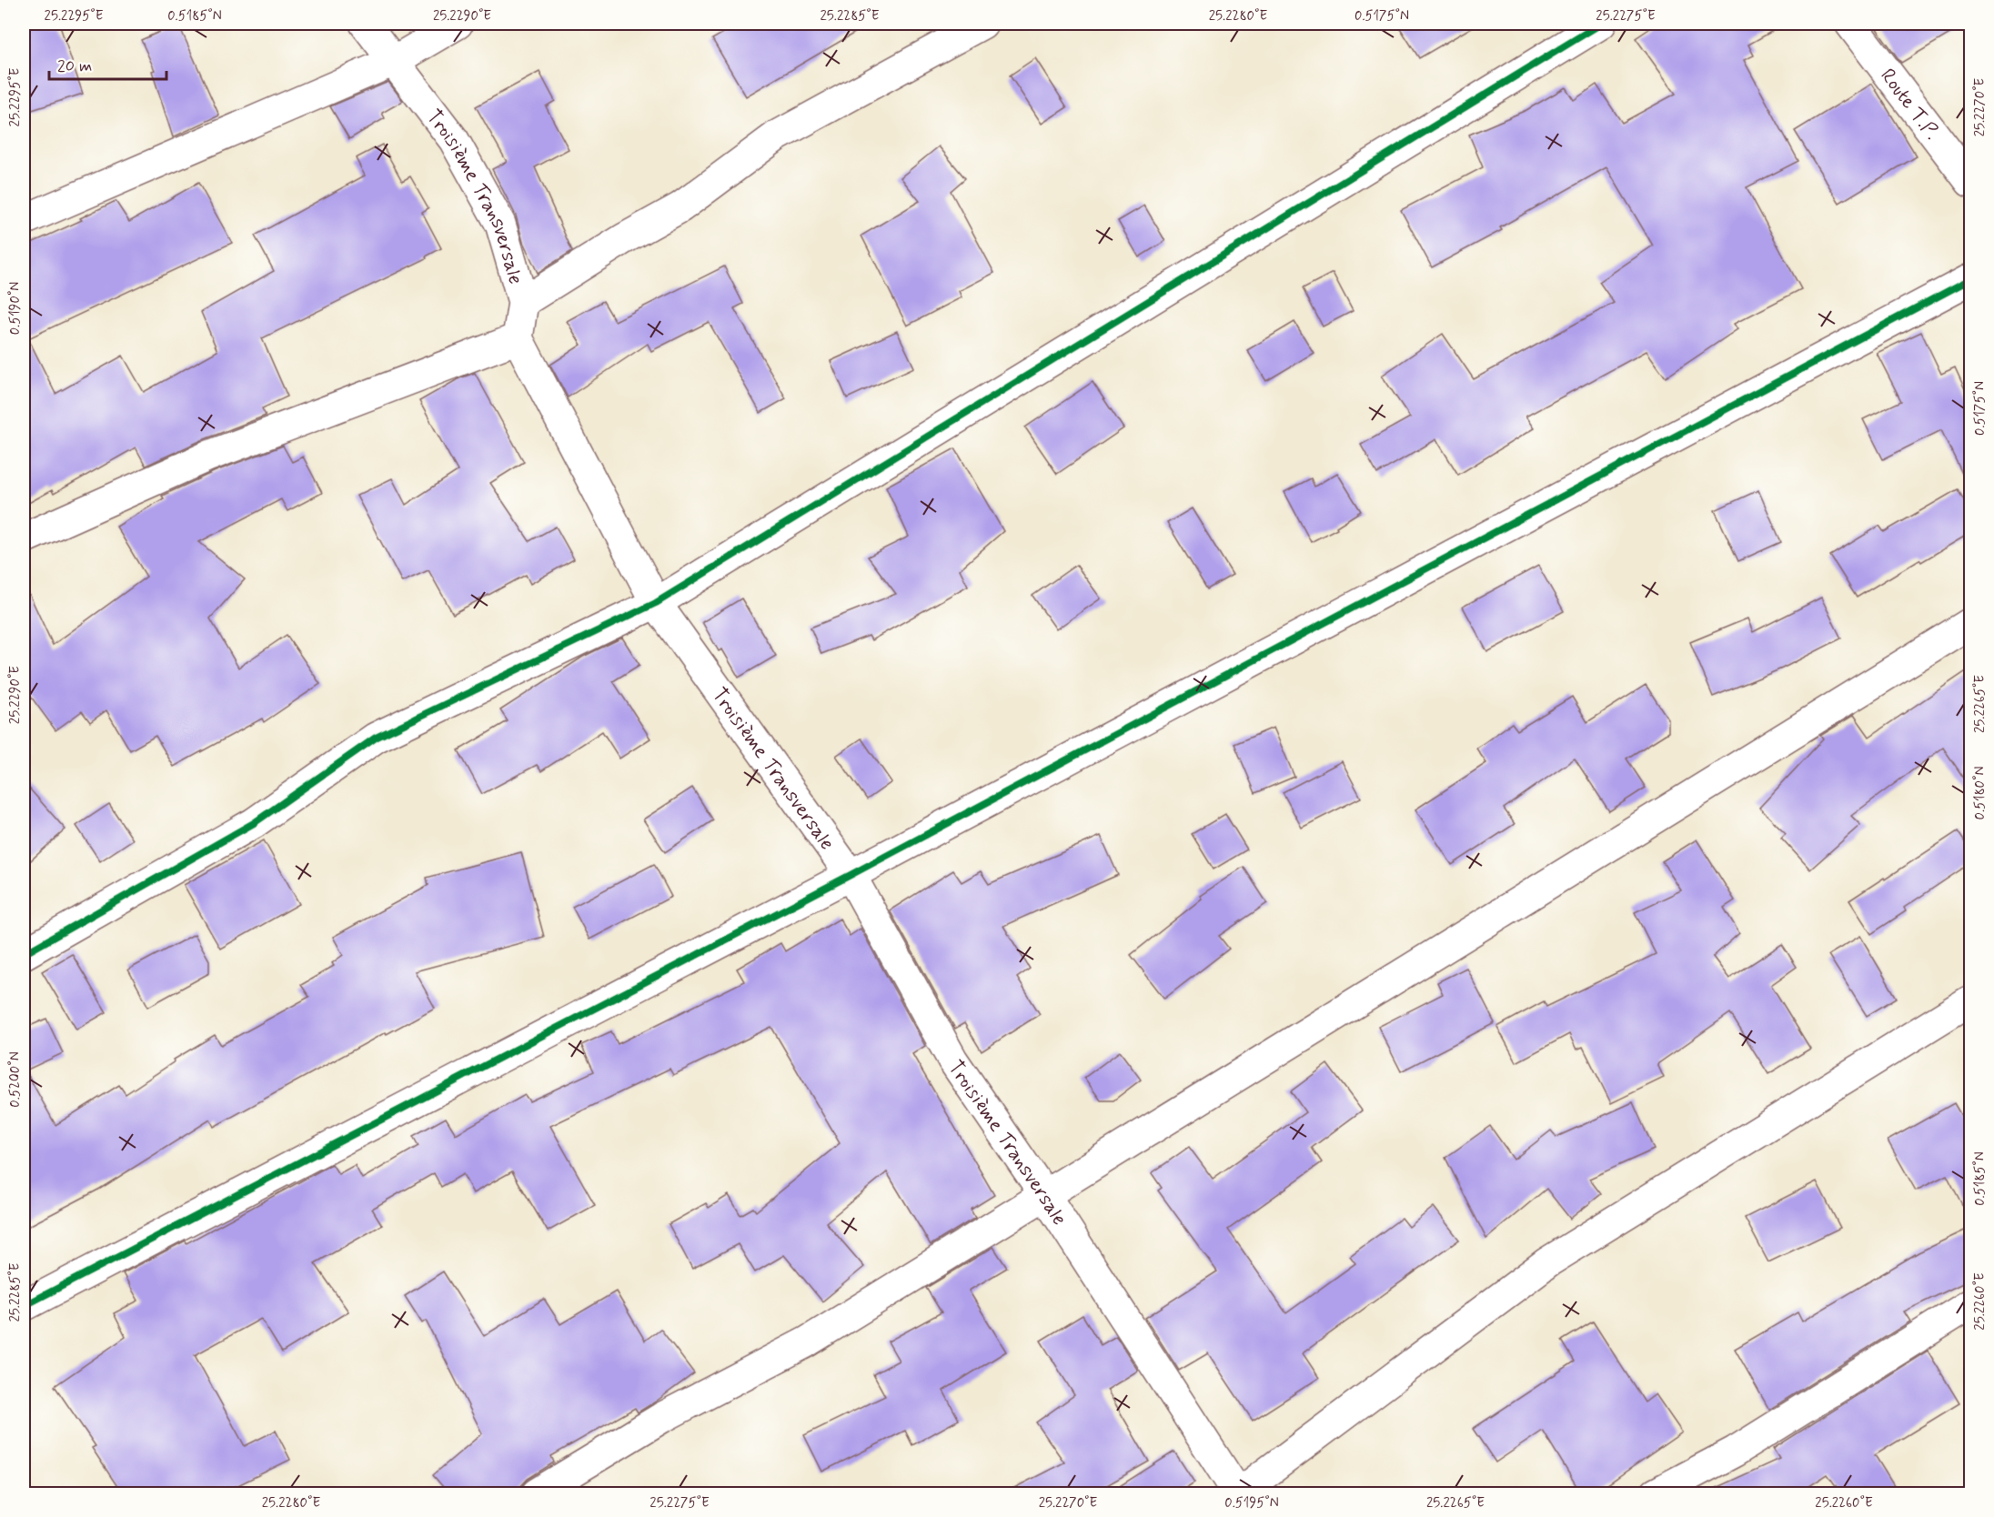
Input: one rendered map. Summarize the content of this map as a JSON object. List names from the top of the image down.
{
  "streets": {
    "street": ["Route T.P.", "Troisième Transversale"]
  },
  "scale_bar": "20 m",
  "coordinates": [
    "25.2295°E",
    "0.5185°N",
    "25.2290°E",
    "25.2285°E",
    "25.2280°E",
    "0.5175°N",
    "25.2275°E",
    "25.2270°E",
    "0.5190°N",
    "25.2265°E",
    "0.5180°N",
    "0.5200°N",
    "25.2260°E",
    "0.5195°N"
  ]
}
